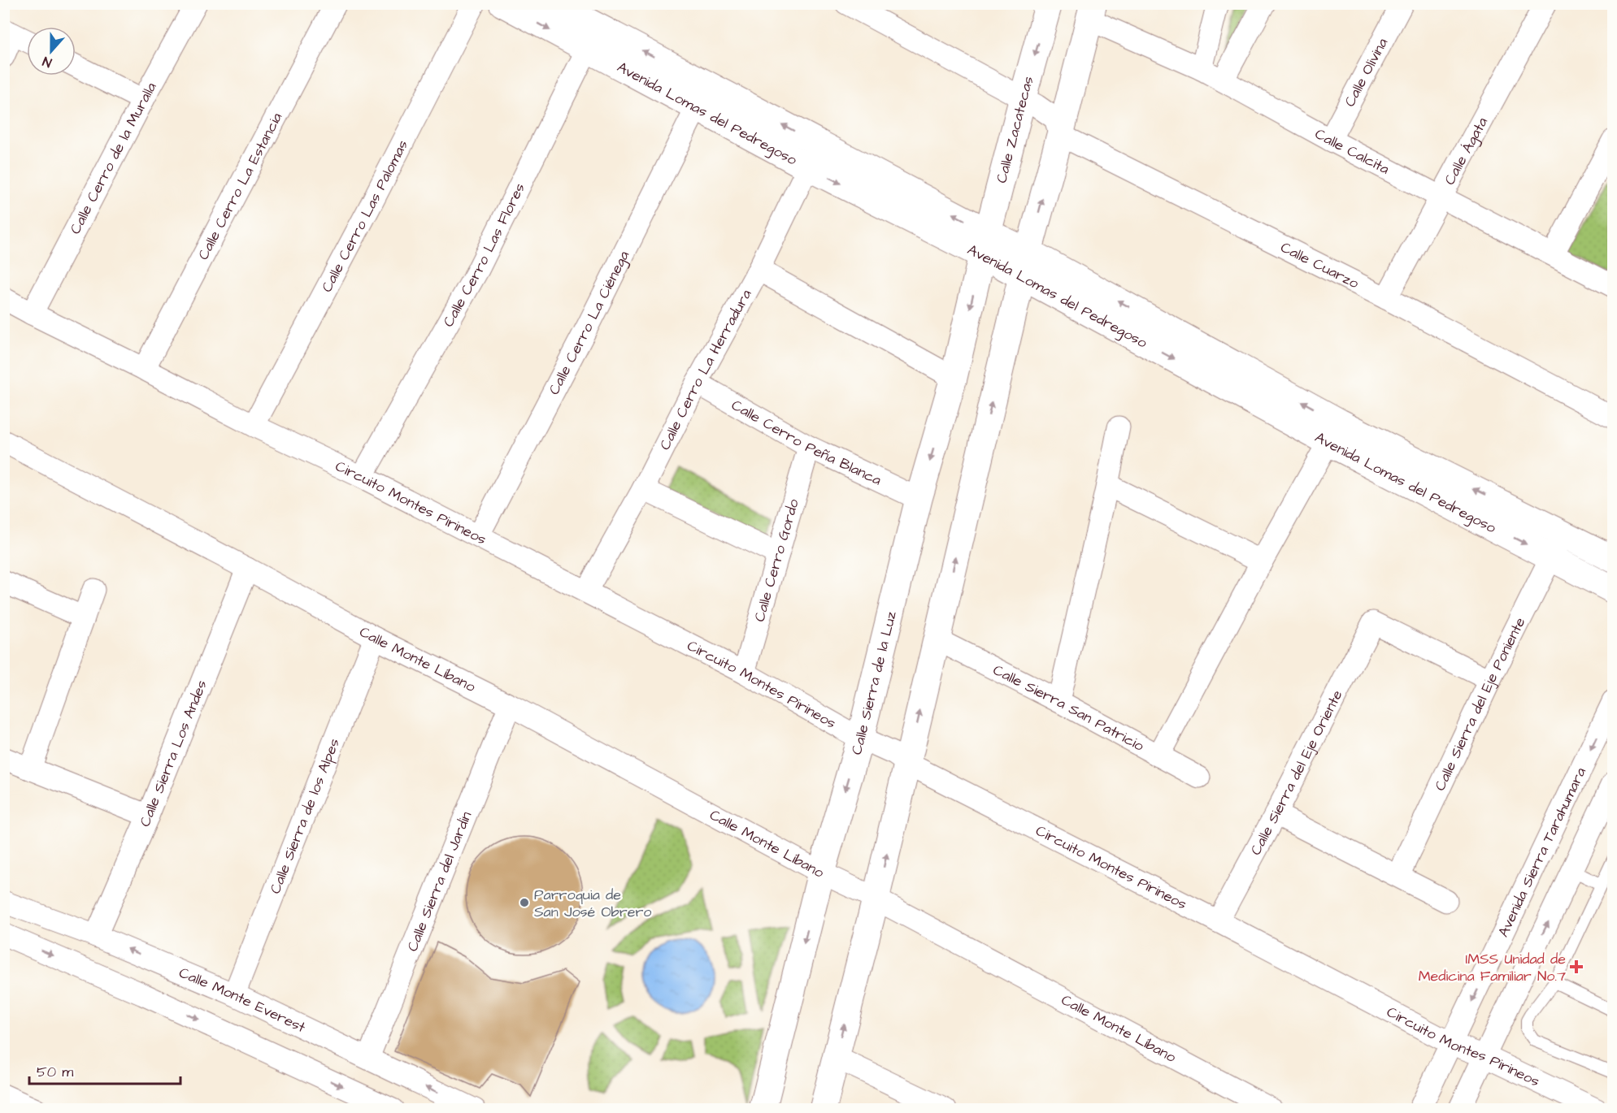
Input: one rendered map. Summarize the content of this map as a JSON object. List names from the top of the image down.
{
  "streets": {
    "street": [
      "Calle Olivina",
      "Avenida Lomas del Pedregoso",
      "Calle Zacatecas",
      "Calle Calcita",
      "Calle Ágata",
      "Calle Cerro de la Muralla",
      "Calle Cerro La Estancia",
      "Calle Cerro Las Palomas",
      "Calle Cerro Las Flores",
      "Calle Cuarzo",
      "Calle Cerro La Ciénega",
      "Calle Cerro La Herradura",
      "Calle Cerro Peña Blanca",
      "Circuito Montes Pirineos",
      "Calle Cerro Gordo",
      "Calle Monte Líbano",
      "Calle Sierra de la Luz",
      "Calle Sierra del Eje Poniente",
      "Calle Sierra San Patricio",
      "Calle Sierra Los Andes",
      "Calle Sierra del Eje Oriente",
      "Calle Sierra de los Alpes",
      "Avenida Sierra Tarahumara",
      "Calle Sierra del Jardin",
      "Calle Monte Everest"
    ]
  },
  "crossings": [
    ["Calle Olivina", "Calle Calcita"],
    ["Avenida Lomas del Pedregoso", "Calle Zacatecas"],
    ["Avenida Lomas del Pedregoso", "Calle Cerro Las Flores"],
    ["Avenida Lomas del Pedregoso", "Calle Cerro La Ciénega"],
    ["Avenida Lomas del Pedregoso", "Calle Cerro La Herradura"],
    ["Avenida Lomas del Pedregoso", "Calle Sierra de la Luz"],
    ["Avenida Lomas del Pedregoso", "Calle Sierra del Eje Poniente"],
    ["Calle Zacatecas", "Calle Cuarzo"],
    ["Calle Zacatecas", "Calle Sierra de la Luz"],
    ["Calle Calcita", "Calle Ágata"],
    ["Calle Ágata", "Calle Cuarzo"],
    ["Calle Cerro de la Muralla", "Circuito Montes Pirineos"],
    ["Calle Cerro La Estancia", "Circuito Montes Pirineos"],
    ["Calle Cerro Las Palomas", "Circuito Montes Pirineos"],
    ["Calle Cerro Las Flores", "Circuito Montes Pirineos"],
    ["Calle Cerro La Ciénega", "Circuito Montes Pirineos"],
    ["Calle Cerro La Herradura", "Calle Cerro Peña Blanca"],
    ["Calle Cerro La Herradura", "Circuito Montes Pirineos"],
    ["Calle Cerro Peña Blanca", "Calle Cerro Gordo"],
    ["Calle Cerro Peña Blanca", "Calle Sierra de la Luz"],
    ["Circuito Montes Pirineos", "Calle Cerro Gordo"],
    ["Circuito Montes Pirineos", "Calle Sierra de la Luz"],
    ["Circuito Montes Pirineos", "Calle Sierra del Eje Oriente"],
    ["Circuito Montes Pirineos", "Avenida Sierra Tarahumara"],
    ["Calle Monte Líbano", "Calle Sierra de la Luz"],
    ["Calle Monte Líbano", "Calle Sierra Los Andes"],
    ["Calle Monte Líbano", "Calle Sierra de los Alpes"],
    ["Calle Monte Líbano", "Calle Sierra del Jardin"],
    ["Calle Sierra del Eje Poniente", "Calle Sierra del Eje Oriente"],
    ["Calle Sierra Los Andes", "Calle Monte Everest"],
    ["Calle Sierra de los Alpes", "Calle Monte Everest"],
    ["Calle Sierra del Jardin", "Calle Monte Everest"]
  ],
  "places": {
    "other": ["Parroquia de San José Obrero"],
    "health": ["IMSS Unidad de Medicina Familiar No.7"]
  },
  "scale_bar": "50 m",
  "north": "bottom"
}
